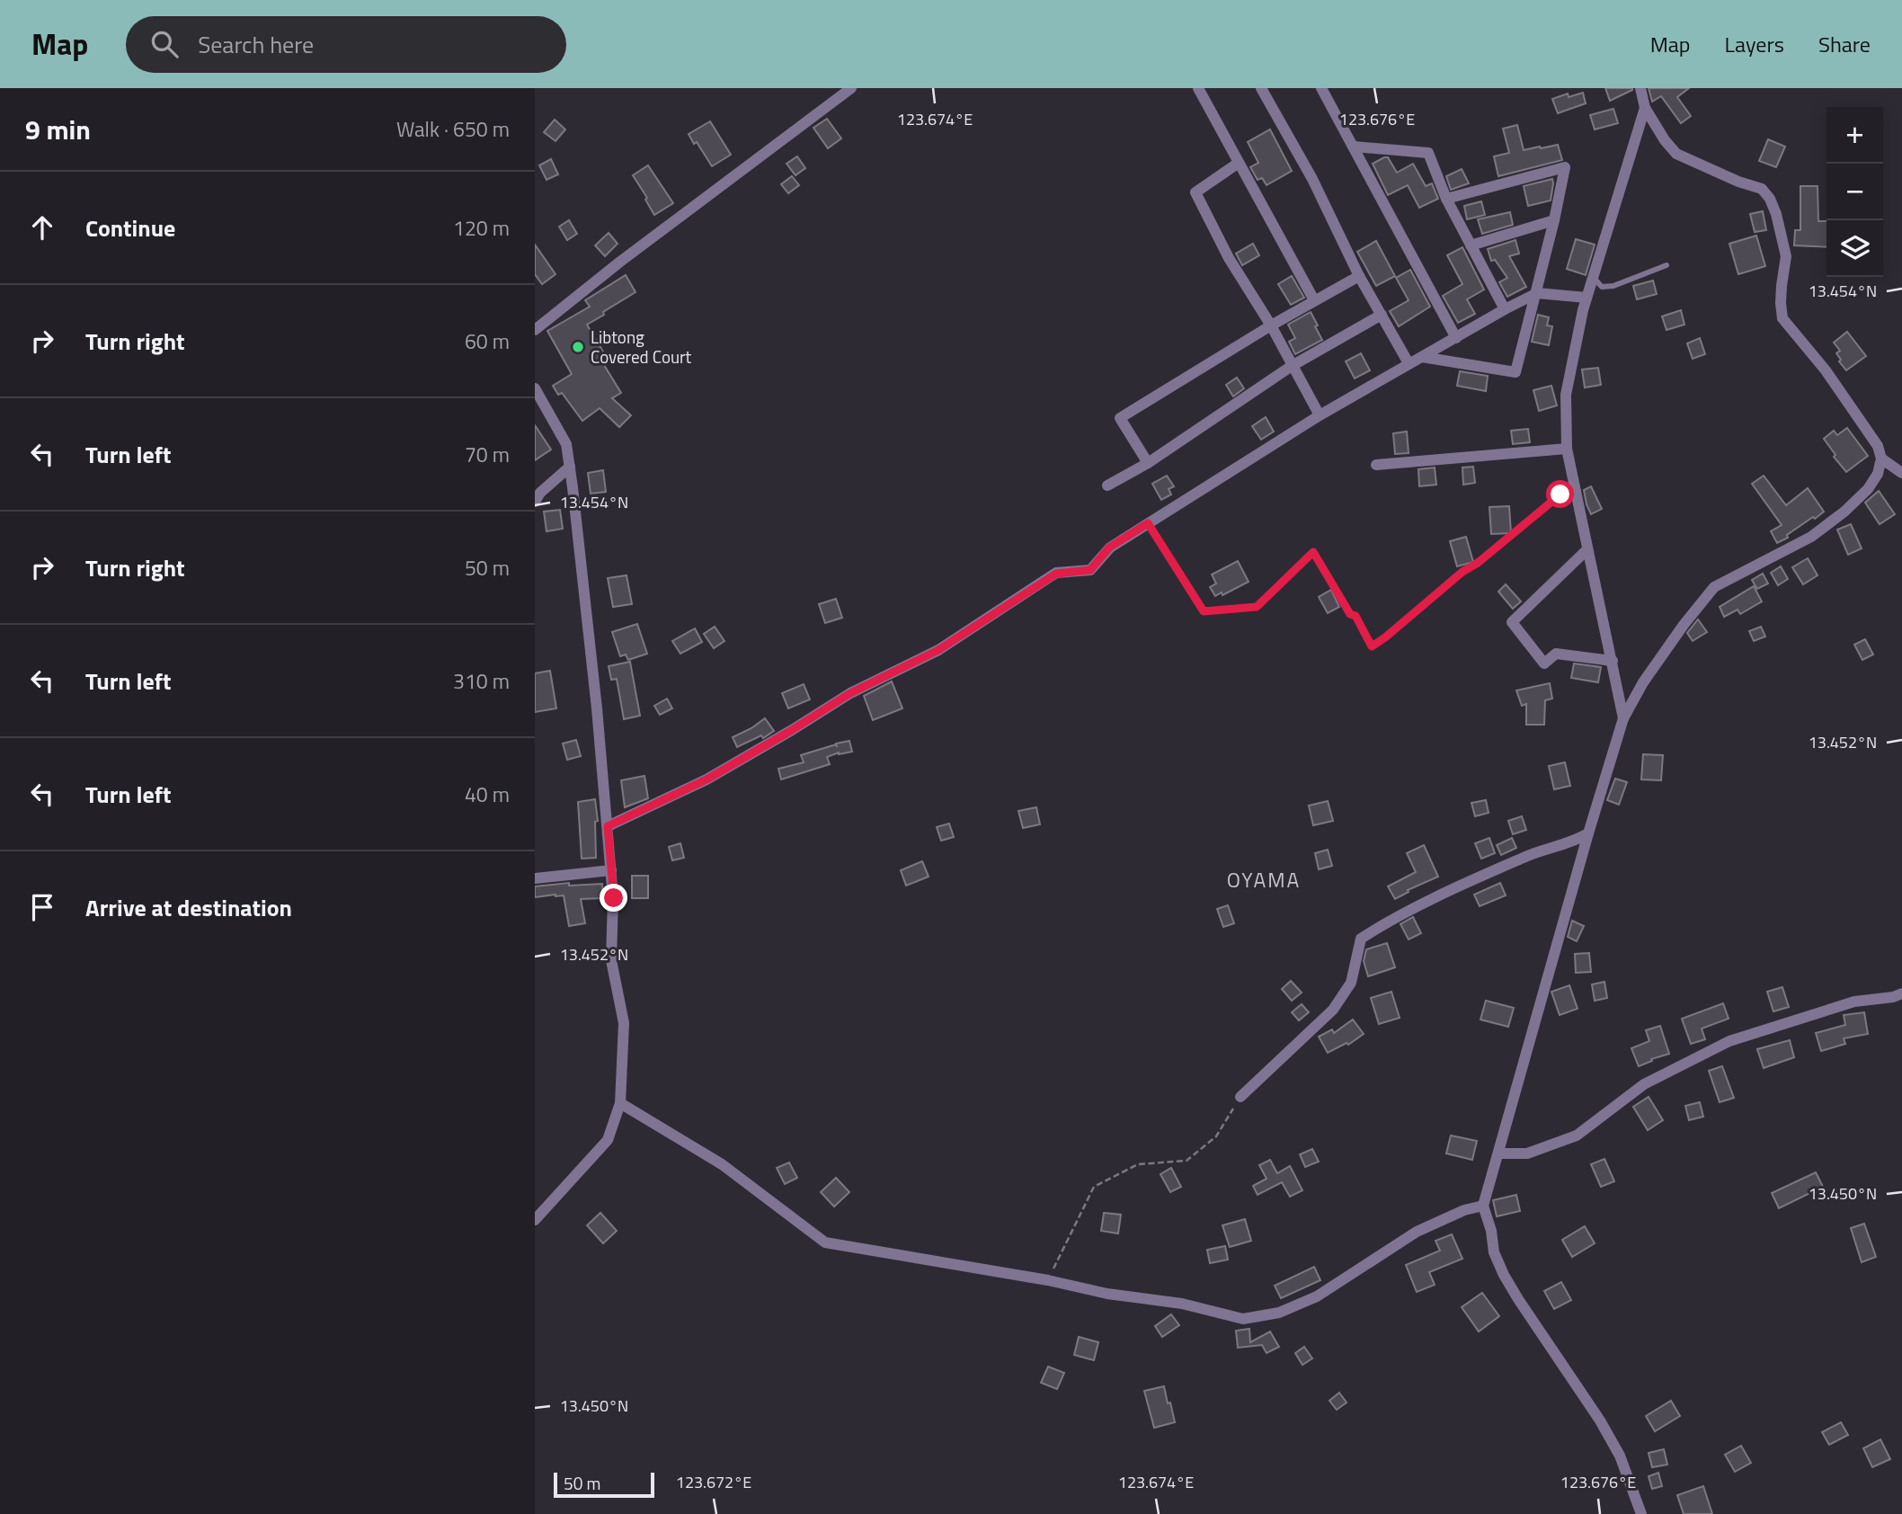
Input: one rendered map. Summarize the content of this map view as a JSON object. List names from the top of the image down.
{
  "districts": ["OYAMA"],
  "places": ["Libtong Covered Court"],
  "scale_bar": "50 m",
  "page": {
    "header": "Map",
    "search": "Search here",
    "nav": ["Map", "Layers", "Share"],
    "heading": ["9 min", "Walk · 650 m"],
    "map_buttons": ["+", "−"],
    "list": [
      ["Continue", "120 m"],
      ["Turn right", "60 m"],
      ["Turn left", "70 m"],
      ["Turn right", "50 m"],
      ["Turn left", "310 m"],
      ["Turn left", "40 m"],
      "Arrive at destination"
    ],
    "scale": "50 m"
  },
  "coordinates": [
    "123.674°E",
    "123.676°E",
    "13.454°N",
    "13.452°N",
    "13.450°N",
    "123.672°E"
  ]
}
